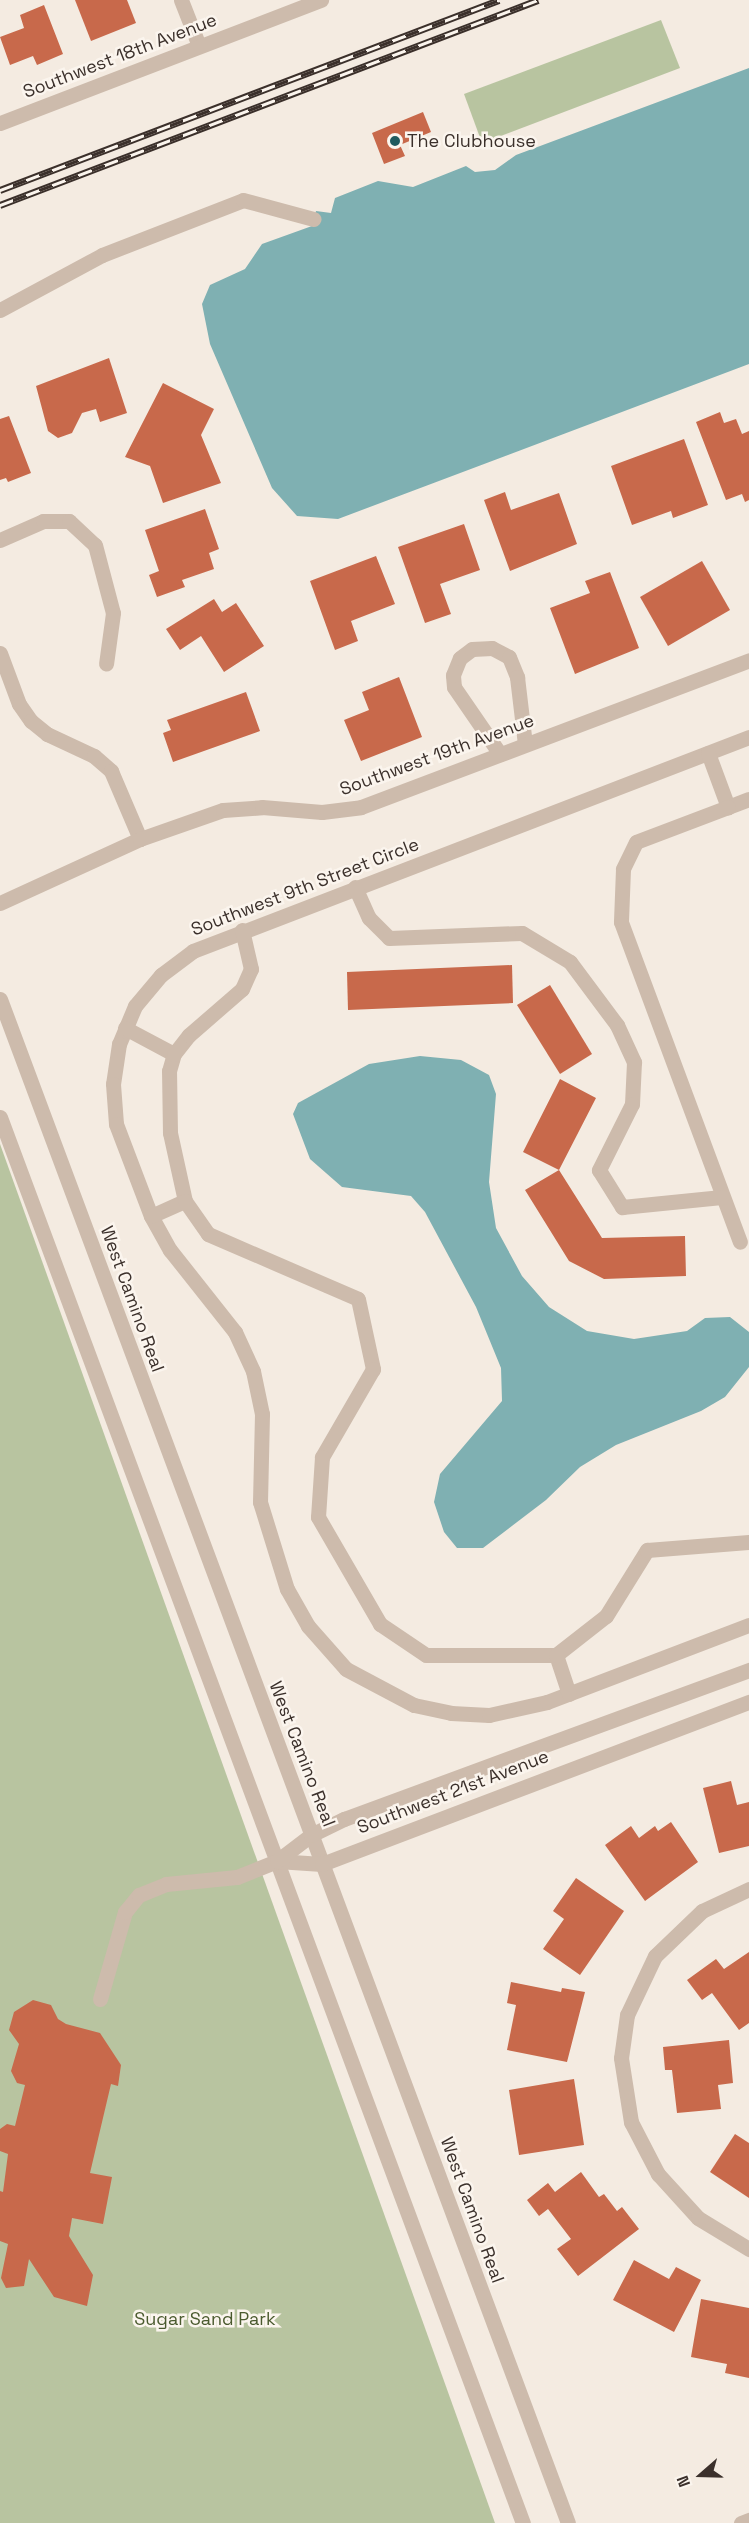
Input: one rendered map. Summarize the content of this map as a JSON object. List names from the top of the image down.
{
  "streets": {
    "street": [
      "Southwest 18th Avenue",
      "Southwest 19th Avenue",
      "Southwest 9th Street Circle",
      "West Camino Real",
      "Southwest 21st Avenue"
    ]
  },
  "crossings": [
    ["West Camino Real", "Southwest 21st Avenue"]
  ],
  "parks": ["Sugar Sand Park"],
  "places": ["The Clubhouse"],
  "north": "left"
}
